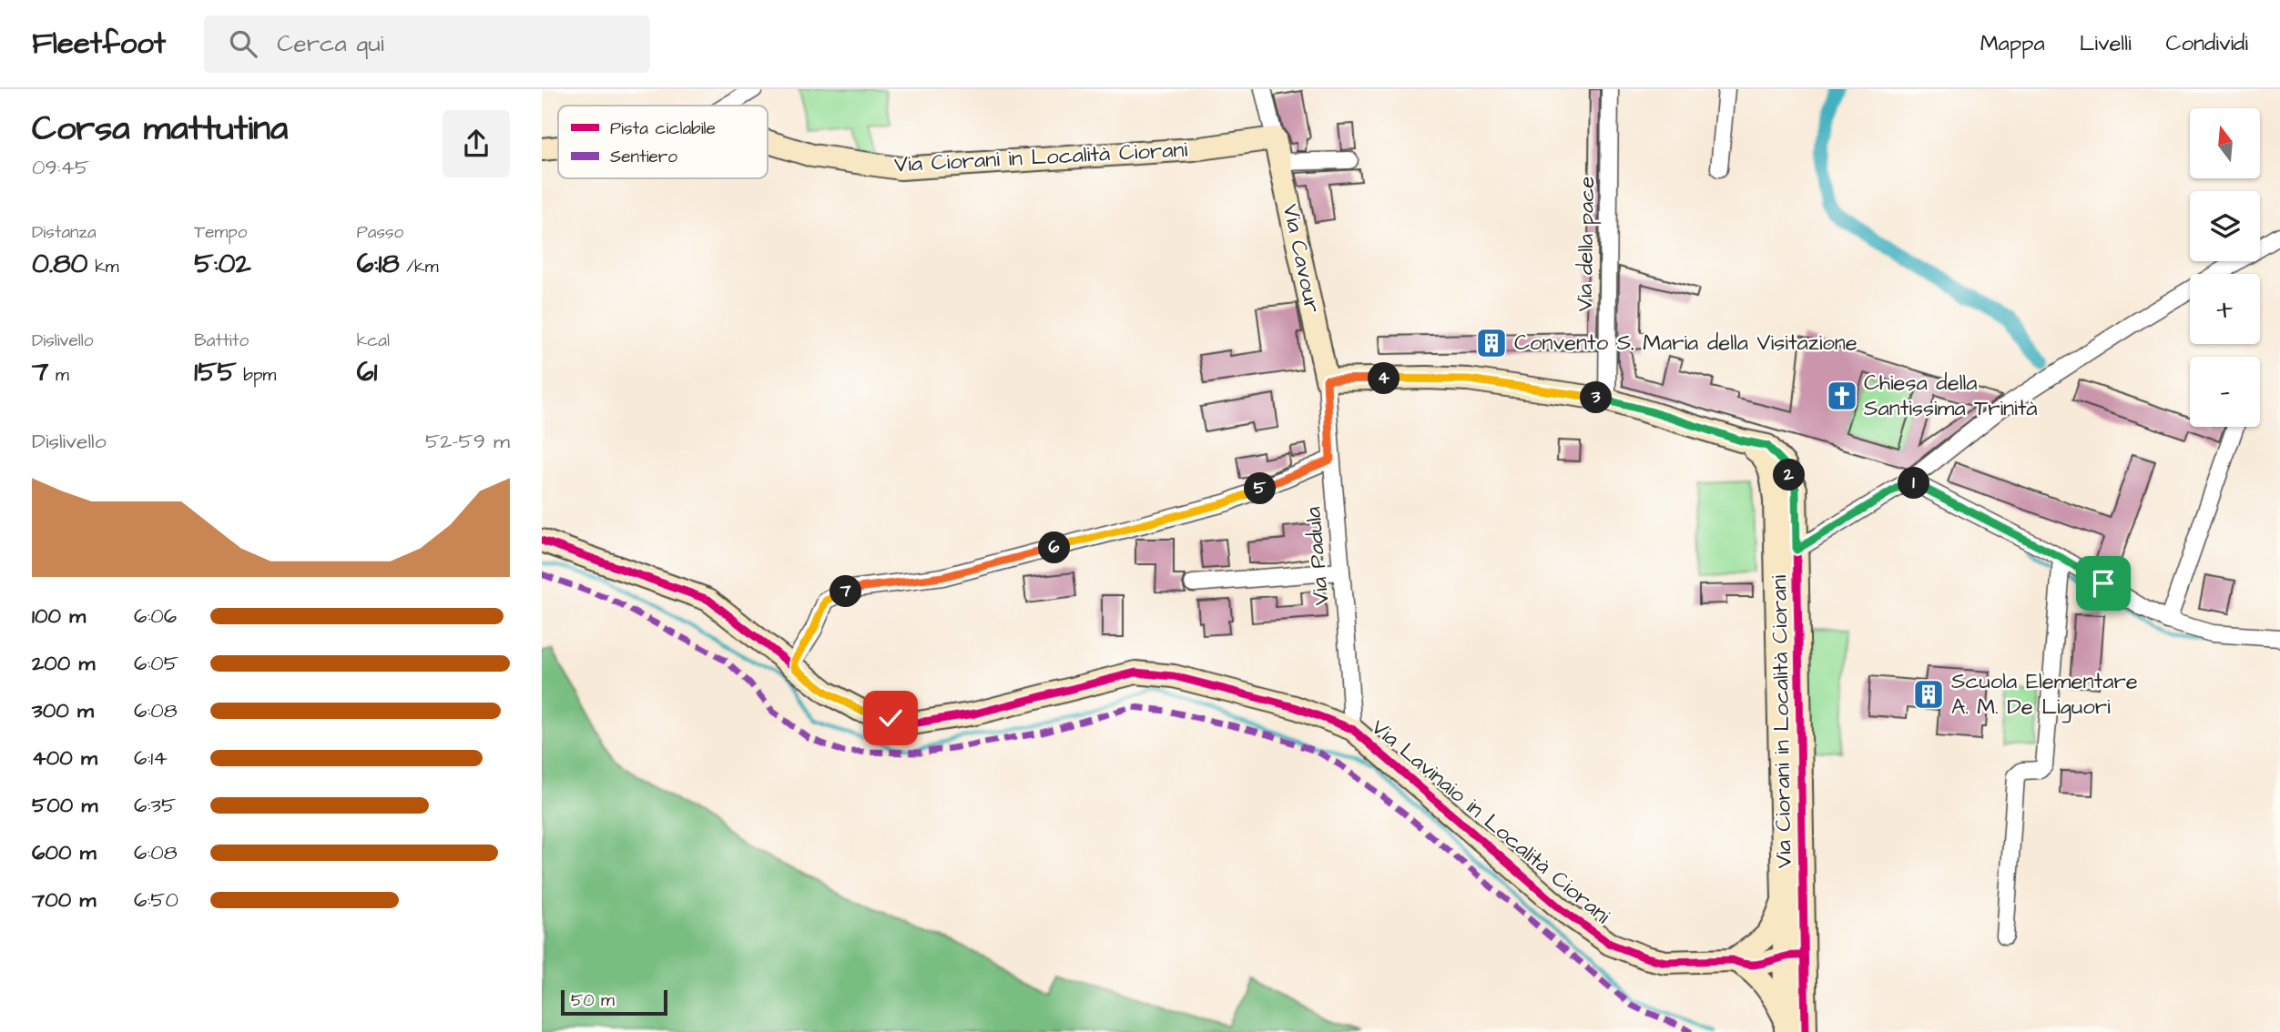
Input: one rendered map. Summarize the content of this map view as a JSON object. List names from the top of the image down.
{
  "streets": {
    "street": [
      "Via Ciorani in Località Ciorani",
      "Via della pace",
      "Via Cavour",
      "Via Padula",
      "Via Lavinaio in Località Ciorani"
    ]
  },
  "crossings": [
    ["Via Ciorani in Località Ciorani", "Via della pace"],
    ["Via Ciorani in Località Ciorani", "Via Cavour"],
    ["Via Ciorani in Località Ciorani", "Via Lavinaio in Località Ciorani"],
    ["Via Cavour", "Via Padula"],
    ["Via Padula", "Via Lavinaio in Località Ciorani"]
  ],
  "places": {
    "building": ["Convento S. Maria della Visitazione", "Scuola Elementare A. M. De Liguori"],
    "church": ["Chiesa della Santissima Trinità"]
  },
  "legend": ["Pista ciclabile", "Sentiero"],
  "scale_bar": "50 m",
  "north": "top",
  "page": {
    "header": "Fleetfoot",
    "search": "Cerca qui",
    "nav": ["Mappa", "Livelli", "Condividi"],
    "heading": ["Corsa mattutina", "09:45"],
    "map_buttons": ["+", "−"],
    "stats": [
      ["Distanza", "0.80 km"],
      ["Tempo", "5:02"],
      ["Passo", "6:18 /km"],
      ["Dislivello", "7 m"],
      ["Battito", "155 bpm"],
      ["kcal", "61"]
    ],
    "pins": [
      "4",
      "3",
      "2",
      "1",
      "5",
      "6",
      "7"
    ],
    "chart": ["Dislivello", "52–59 m"],
    "list": [
      {
        "name": "100 m",
        "note": "6:06"
      },
      {
        "name": "200 m",
        "note": "6:05"
      },
      {
        "name": "300 m",
        "note": "6:08"
      },
      {
        "name": "400 m",
        "note": "6:14"
      },
      {
        "name": "500 m",
        "note": "6:35"
      },
      {
        "name": "600 m",
        "note": "6:08"
      },
      {
        "name": "700 m",
        "note": "6:50"
      }
    ],
    "scale": "50 m"
  }
}
